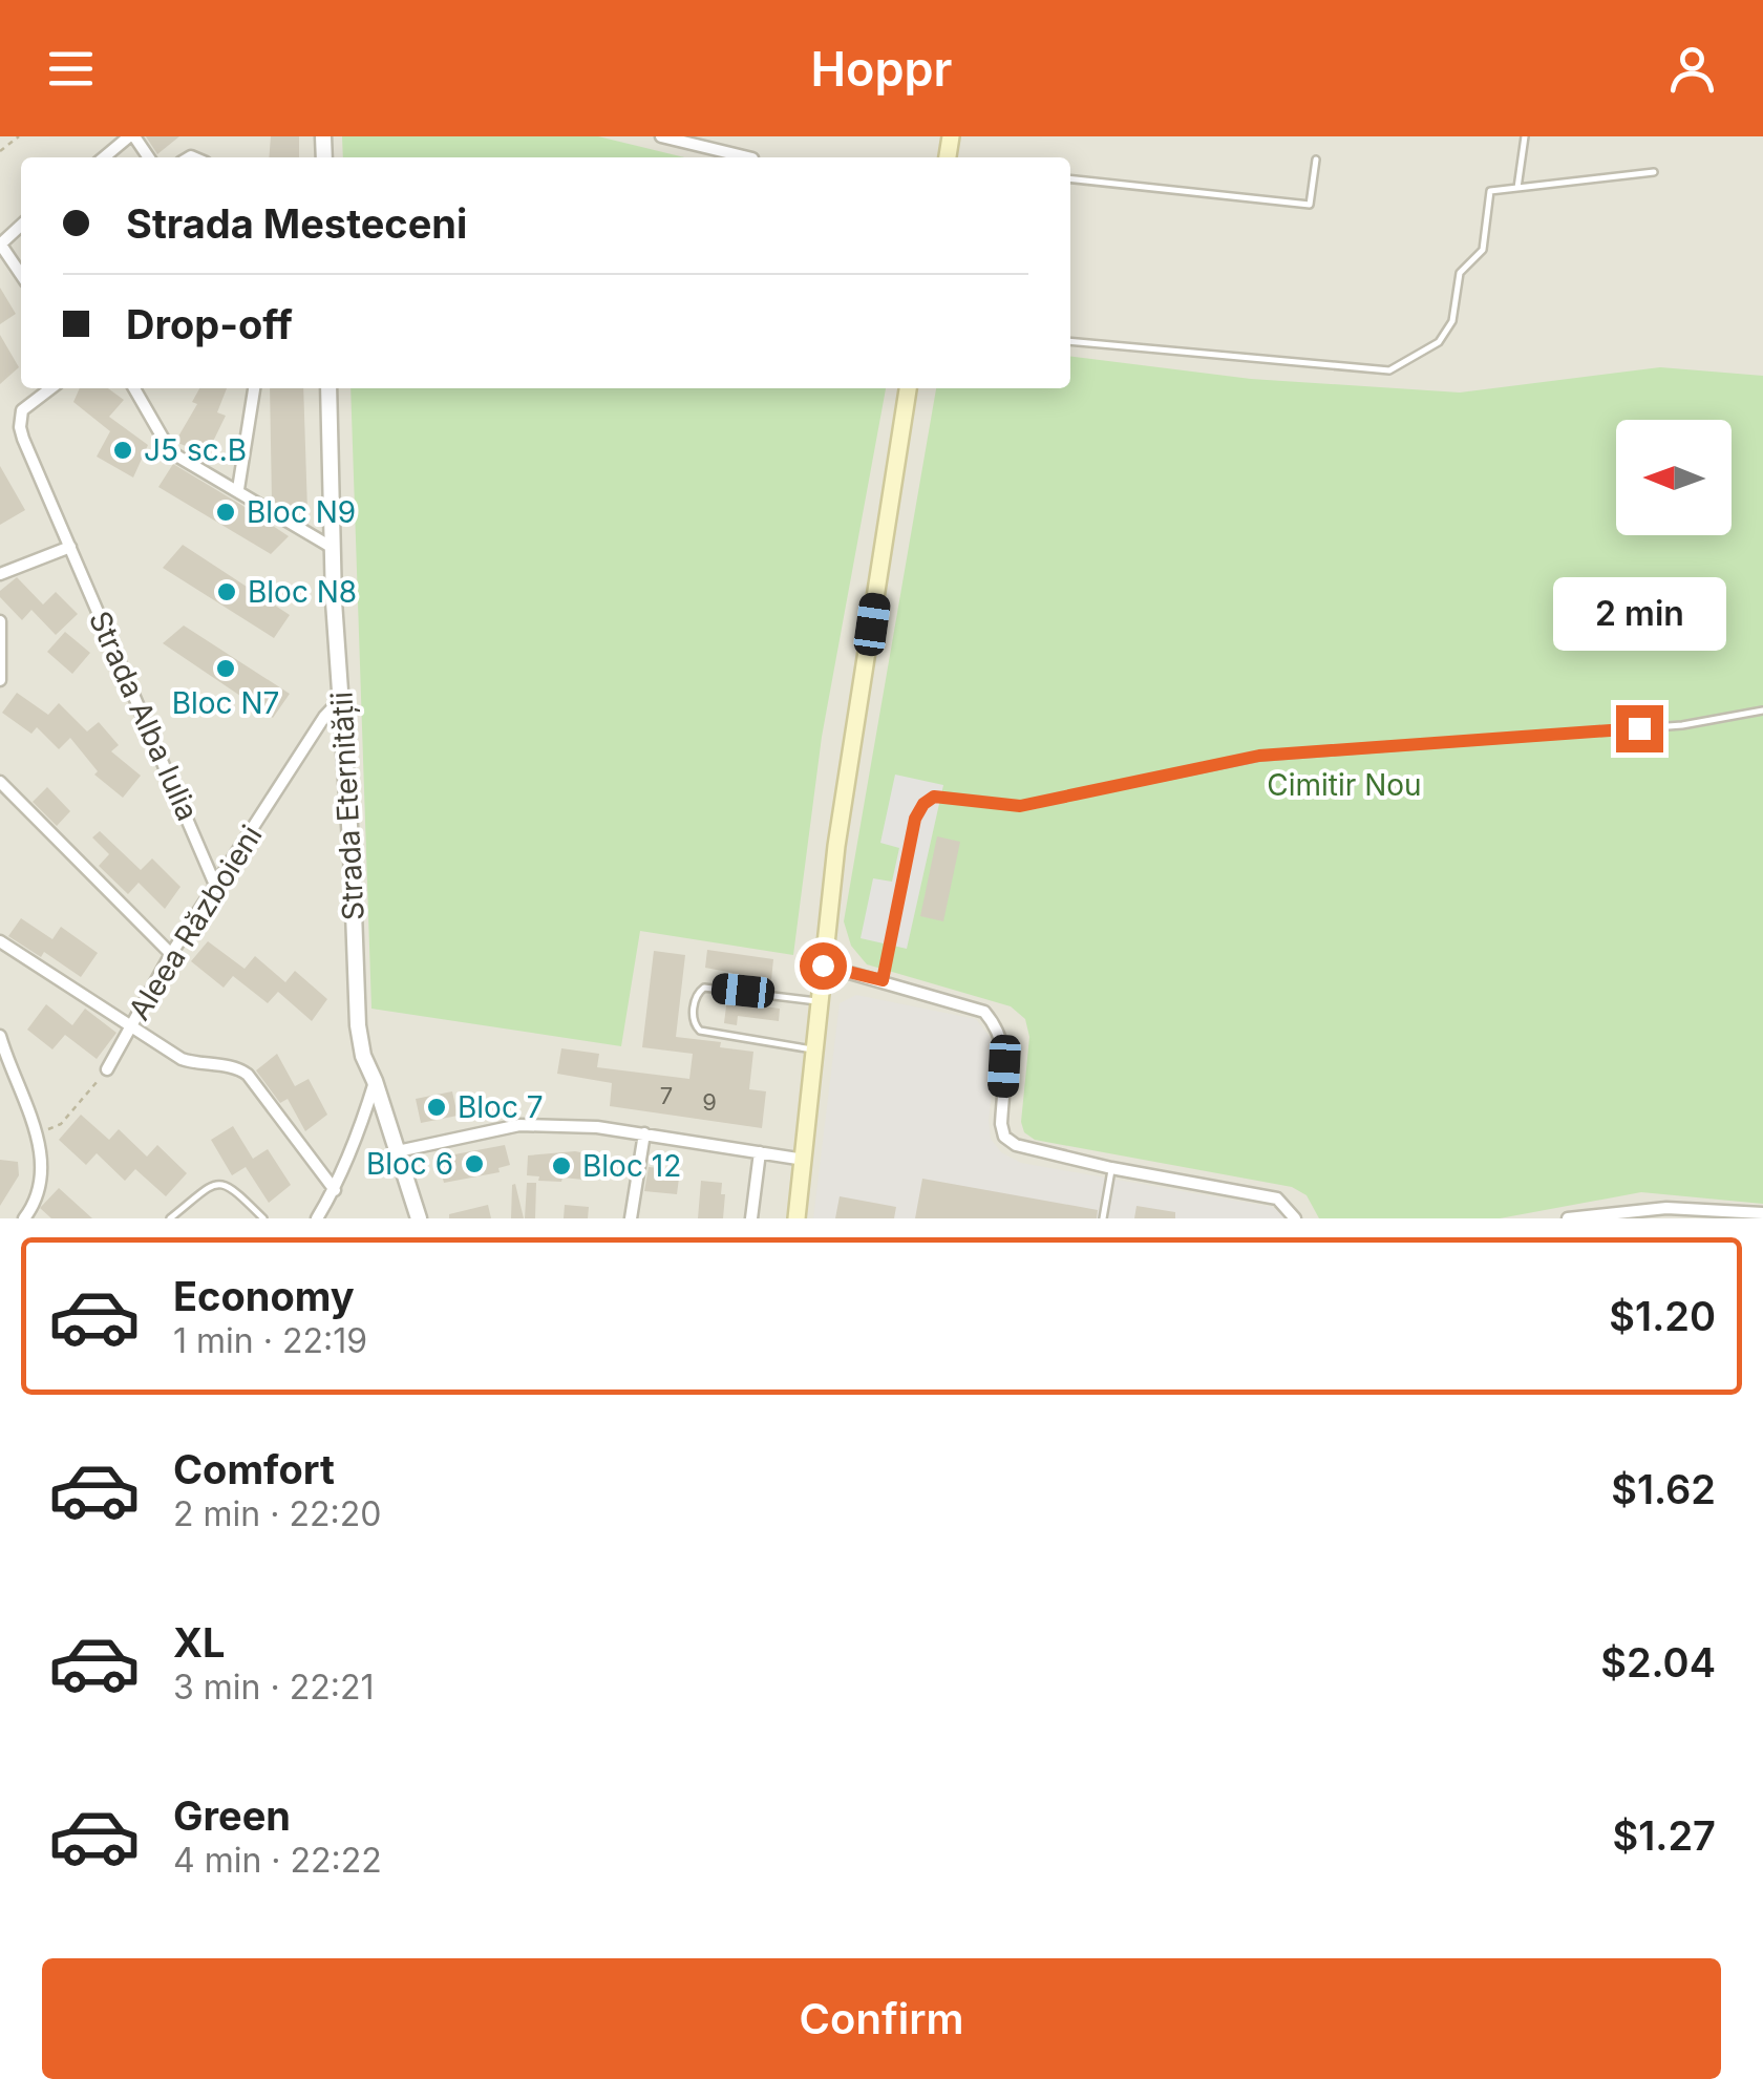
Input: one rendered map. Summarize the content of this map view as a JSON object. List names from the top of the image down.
{
  "streets": {
    "street": ["Strada Alba Iulia", "Strada Eternității", "Aleea Războieni"]
  },
  "crossings": [
    ["Strada Alba Iulia", "Aleea Războieni"],
    ["Strada Eternității", "Aleea Războieni"]
  ],
  "parks": ["Cimitir Nou"],
  "places": [
    "J5 sc.B",
    "Bloc N9",
    "Bloc N8",
    "Bloc N7",
    "Bloc 7",
    "Bloc 6",
    "Bloc 12"
  ],
  "house_numbers": ["7", "9"],
  "north": "left",
  "page": {
    "header": "Hoppr",
    "banner": ["Strada Mesteceni", "Drop-off"],
    "bubble": "2 min",
    "list": [
      {
        "name": "Economy",
        "note": "1 min · 22:19",
        "value": "$1.20"
      },
      {
        "name": "Comfort",
        "note": "2 min · 22:20",
        "value": "$1.62"
      },
      {
        "name": "XL",
        "note": "3 min · 22:21",
        "value": "$2.04"
      },
      {
        "name": "Green",
        "note": "4 min · 22:22",
        "value": "$1.27"
      }
    ],
    "buttons": "Confirm"
  }
}
